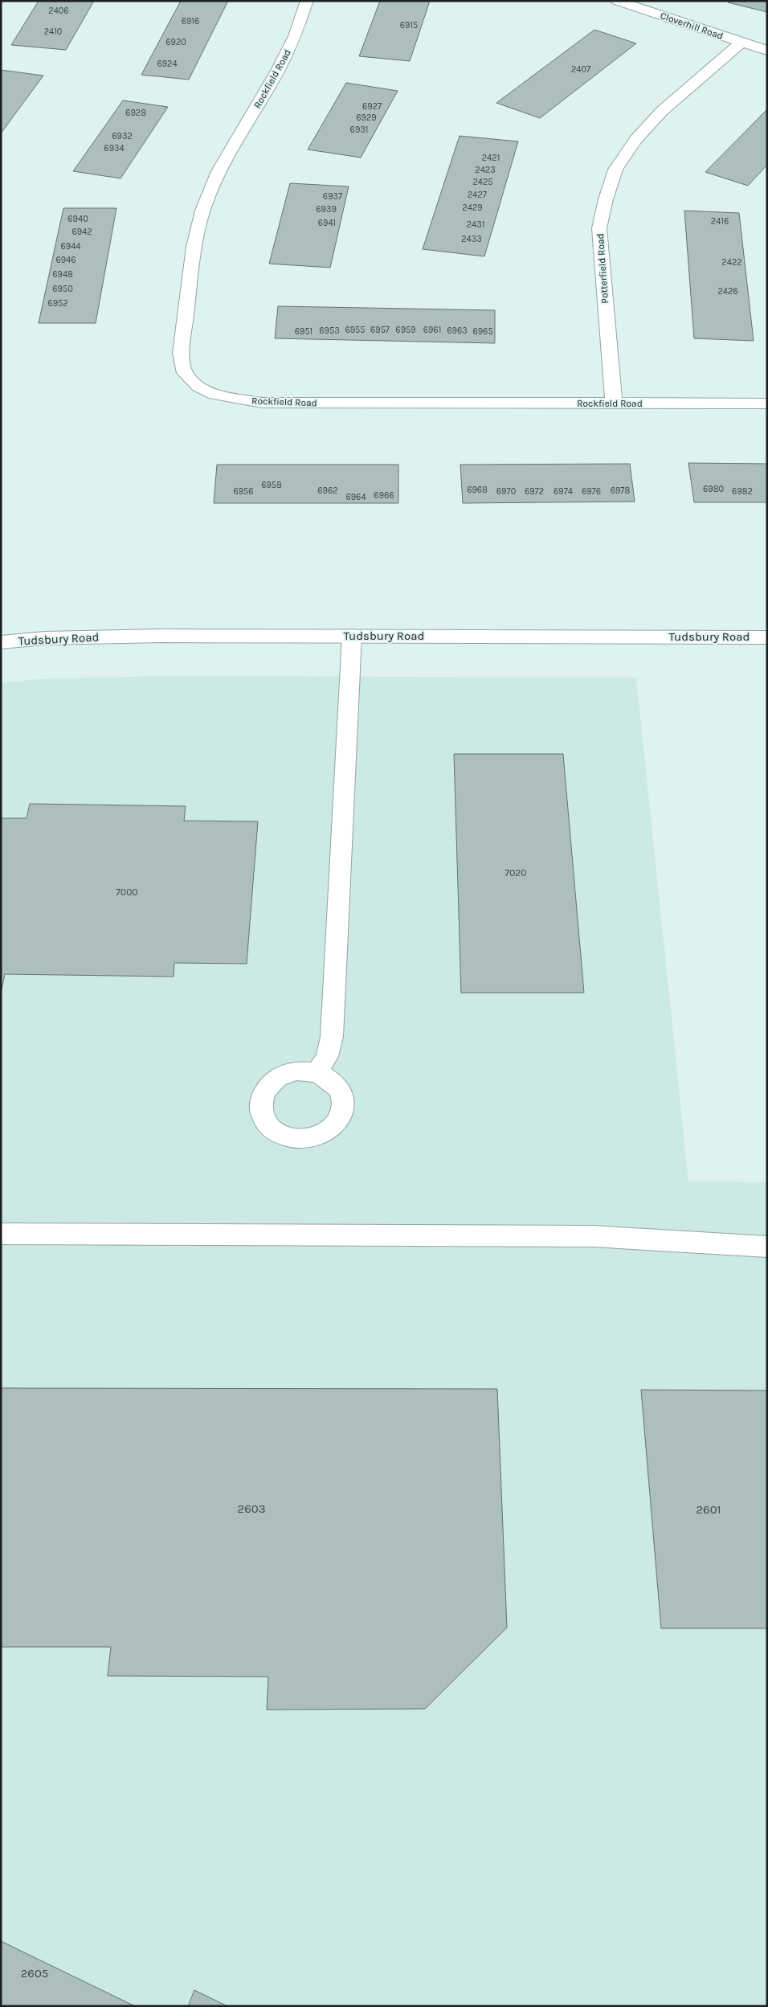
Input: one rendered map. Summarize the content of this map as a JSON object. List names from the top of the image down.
{
  "streets": {
    "street": [
      "Cloverhill Road",
      "Rockfield Road",
      "Potterfield Road",
      "Tudsbury Road"
    ]
  },
  "crossings": [
    ["Cloverhill Road", "Potterfield Road"],
    ["Rockfield Road", "Potterfield Road"]
  ],
  "house_numbers": [
    "2406",
    "6916",
    "6915",
    "2410",
    "6920",
    "6924",
    "2407",
    "6927",
    "6928",
    "6929",
    "6931",
    "6932",
    "6934",
    "2421",
    "2423",
    "2425",
    "2427",
    "6937",
    "2429",
    "6939",
    "6940",
    "2416",
    "6941",
    "2431",
    "6942",
    "2433",
    "6944",
    "6946",
    "2422",
    "6948",
    "6950",
    "2426",
    "6952",
    "6955",
    "6957",
    "6959",
    "6961",
    "6953",
    "6963",
    "6951",
    "6965",
    "6958",
    "6980",
    "6968",
    "6962",
    "6978",
    "6956",
    "6970",
    "6972",
    "6974",
    "6976",
    "6982",
    "6966",
    "6964",
    "7020",
    "7000",
    "2603",
    "2601",
    "2605"
  ]
}
